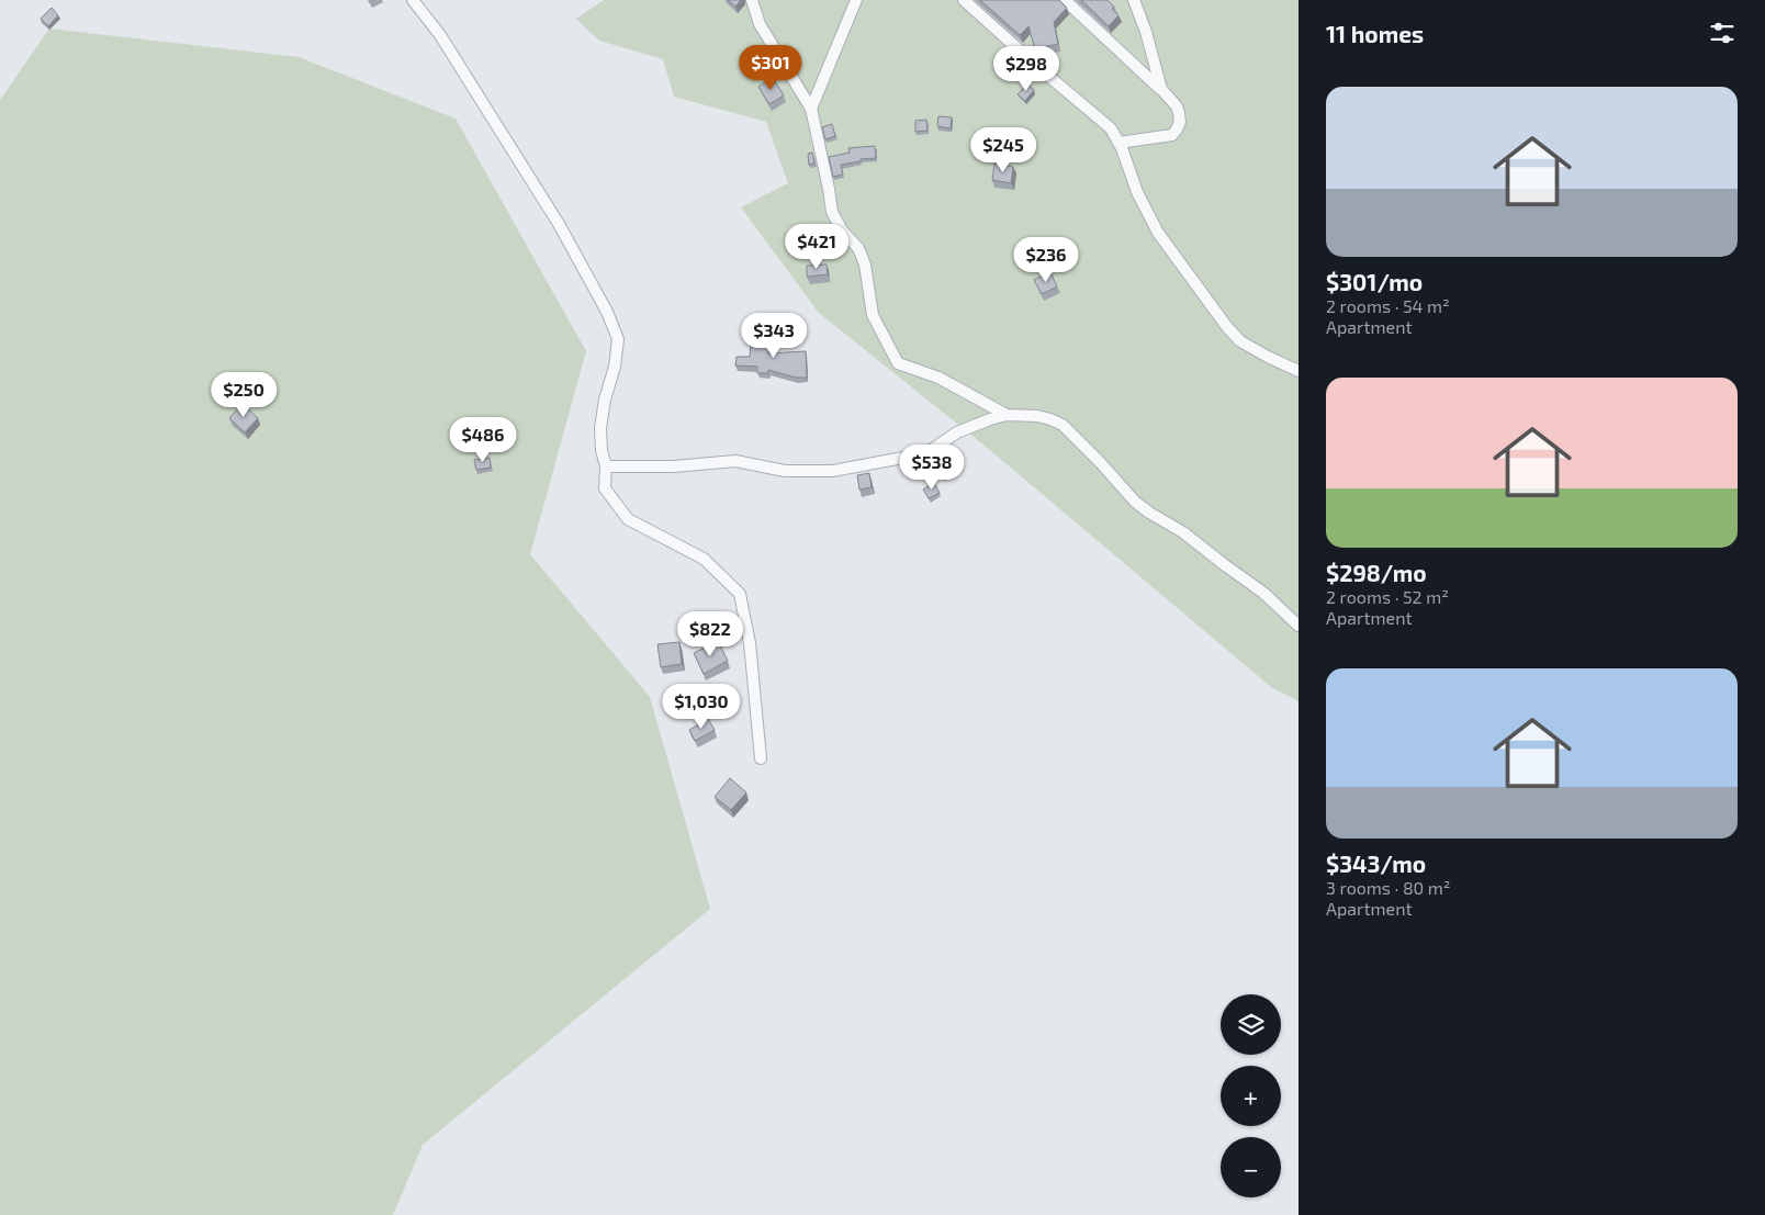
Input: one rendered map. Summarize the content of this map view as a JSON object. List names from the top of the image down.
{
  "page": {
    "heading": "11 homes",
    "price": [
      "$301",
      "$298",
      "$245",
      "$421",
      "$236",
      "$343",
      "$250",
      "$486",
      "$538",
      "$822",
      "$1,030"
    ],
    "list": [
      {
        "name": "$301/mo",
        "note": "2 rooms · 54 m² · Apartment"
      },
      {
        "name": "$298/mo",
        "note": "2 rooms · 52 m² · Apartment"
      },
      {
        "name": "$343/mo",
        "note": "3 rooms · 80 m² · Apartment"
      }
    ],
    "map_buttons": ["+", "−"]
  }
}
